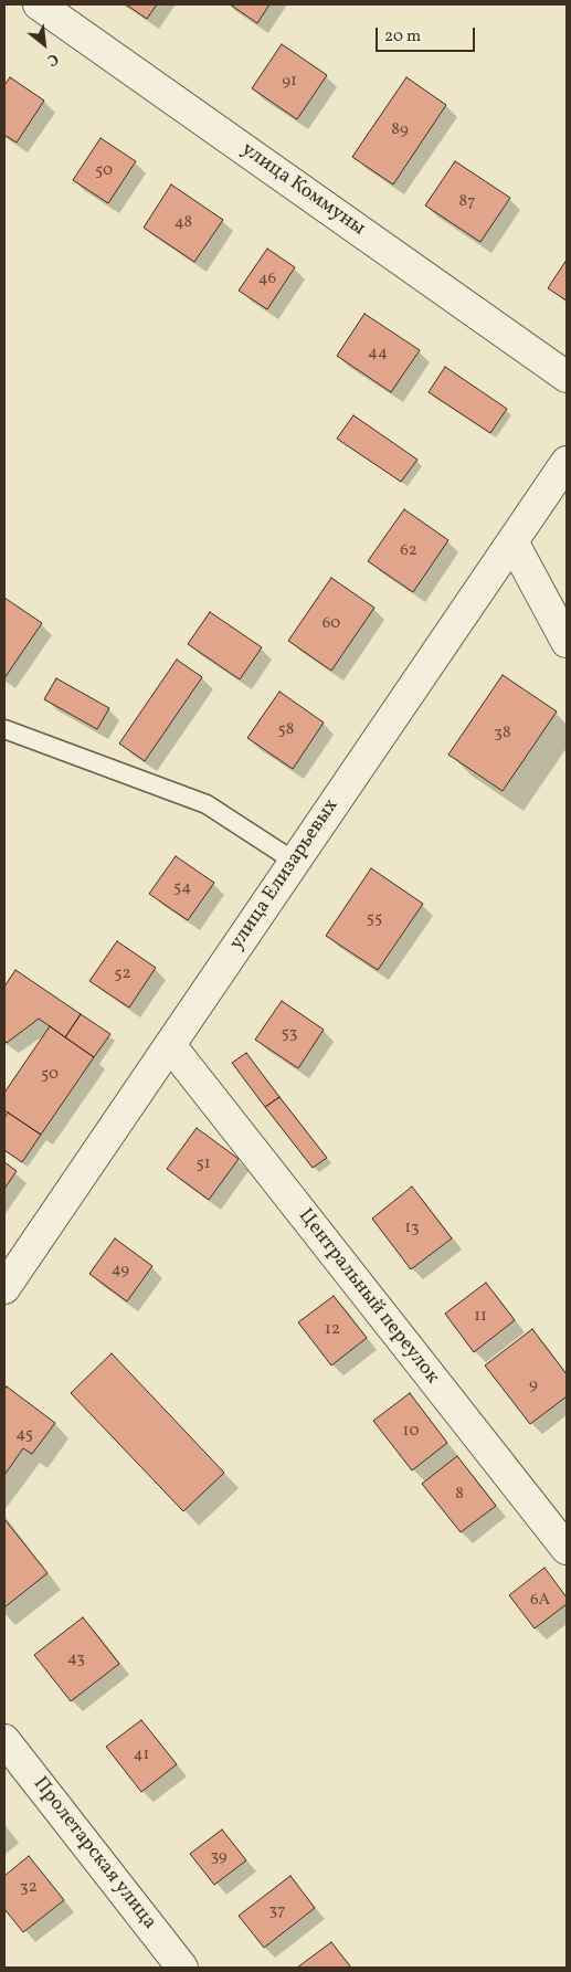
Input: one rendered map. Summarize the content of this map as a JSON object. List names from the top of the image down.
{
  "streets": {
    "street": [
      "улица Коммуны",
      "улица Елизарьевых",
      "Центральный переулок",
      "Пролетарская улица"
    ]
  },
  "crossings": [
    ["улица Елизарьевых", "Центральный переулок"]
  ],
  "house_numbers": [
    "91",
    "89",
    "50",
    "87",
    "48",
    "46",
    "44",
    "62",
    "60",
    "58",
    "38",
    "54",
    "55",
    "52",
    "53",
    "50",
    "51",
    "13",
    "49",
    "11",
    "12",
    "9",
    "10",
    "45",
    "8",
    "6А",
    "43",
    "41",
    "39",
    "32",
    "37"
  ],
  "scale_bar": "20 m",
  "north": "bottom right"
}
